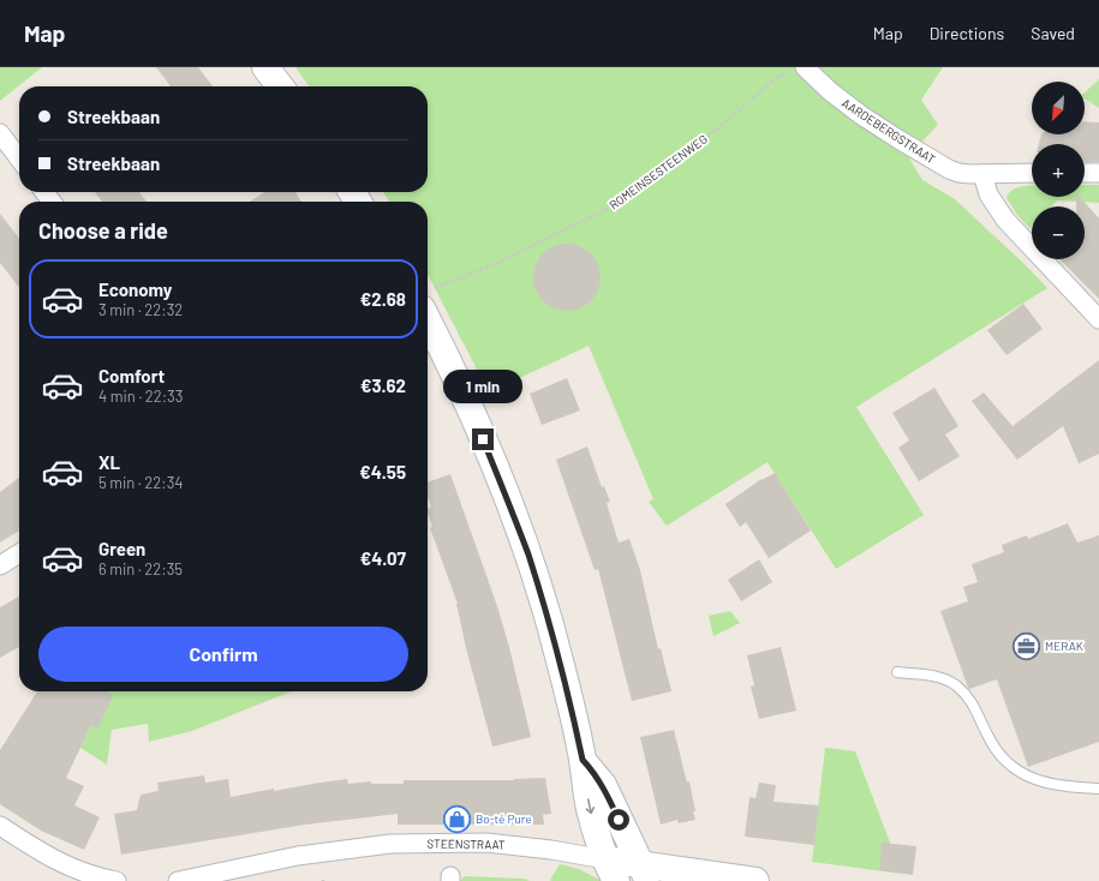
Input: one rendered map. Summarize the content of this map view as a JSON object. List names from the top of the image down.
{
  "streets": {
    "street": ["AARDEBERGSTRAAT", "STEENSTRAAT"],
    "path": ["ROMEINSESTEENWEG"]
  },
  "crossings": [
    ["AARDEBERGSTRAAT", "ROMEINSESTEENWEG"]
  ],
  "places": {
    "office": ["MERAK"],
    "shop": ["Bo-té Pure"]
  },
  "north": "bottom left",
  "page": {
    "header": "Map",
    "nav": ["Map", "Directions", "Saved"],
    "map_buttons": ["+", "−"],
    "banner": ["Streekbaan", "Streekbaan"],
    "heading": "Choose a ride",
    "list": [
      {
        "name": "Economy",
        "note": "3 min · 22:32",
        "value": "€2.68"
      },
      {
        "name": "Comfort",
        "note": "4 min · 22:33",
        "value": "€3.62"
      },
      {
        "name": "XL",
        "note": "5 min · 22:34",
        "value": "€4.55"
      },
      {
        "name": "Green",
        "note": "6 min · 22:35",
        "value": "€4.07"
      }
    ],
    "bubble": "1 min",
    "buttons": "Confirm"
  }
}
